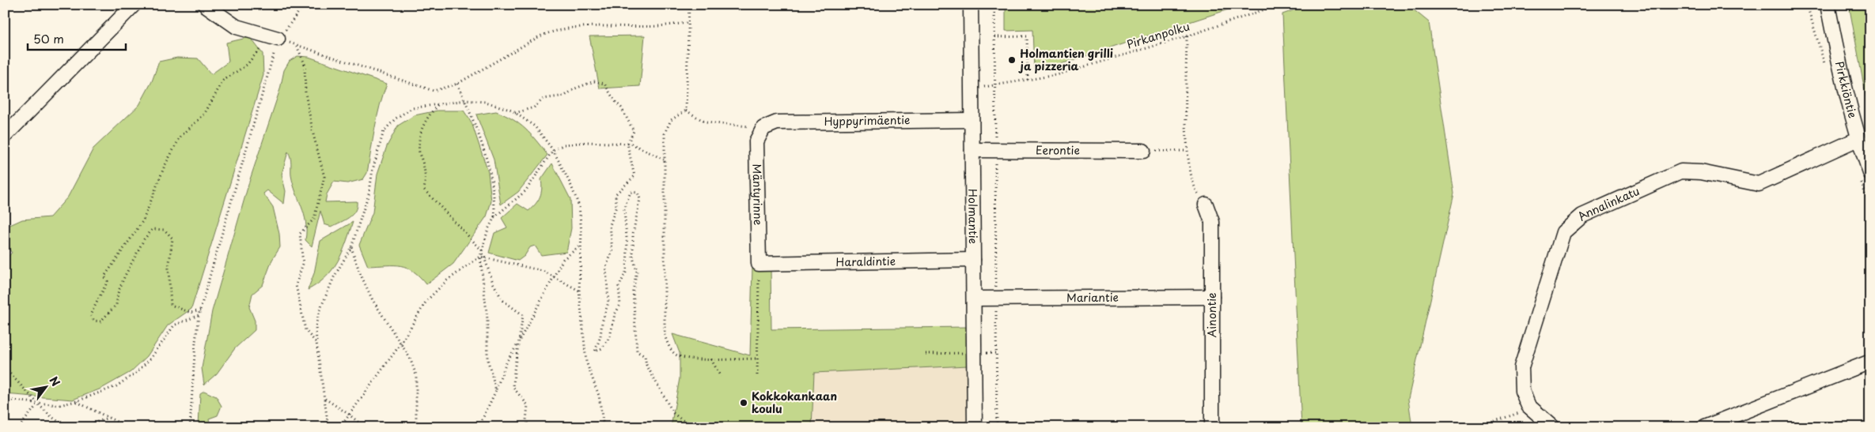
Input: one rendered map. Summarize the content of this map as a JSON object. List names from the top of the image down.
{
  "streets": {
    "street": [
      "Pirkkiöntie",
      "Hyppyrimäentie",
      "Eerontie",
      "Mäntyrinne",
      "Annalinkatu",
      "Holmantie",
      "Haraldintie",
      "Mariantie",
      "Ainontie"
    ],
    "path": ["Pirkanpolku"]
  },
  "crossings": [
    ["Pirkanpolku", "Holmantie"],
    ["Pirkkiöntie", "Annalinkatu"],
    ["Hyppyrimäentie", "Mäntyrinne"],
    ["Hyppyrimäentie", "Holmantie"],
    ["Eerontie", "Holmantie"],
    ["Mäntyrinne", "Haraldintie"],
    ["Holmantie", "Haraldintie"],
    ["Holmantie", "Mariantie"],
    ["Mariantie", "Ainontie"]
  ],
  "places": ["Holmantien grilli ja pizzeria", "Kokkokankaan koulu"],
  "scale_bar": "50 m",
  "north": "top right"
}
